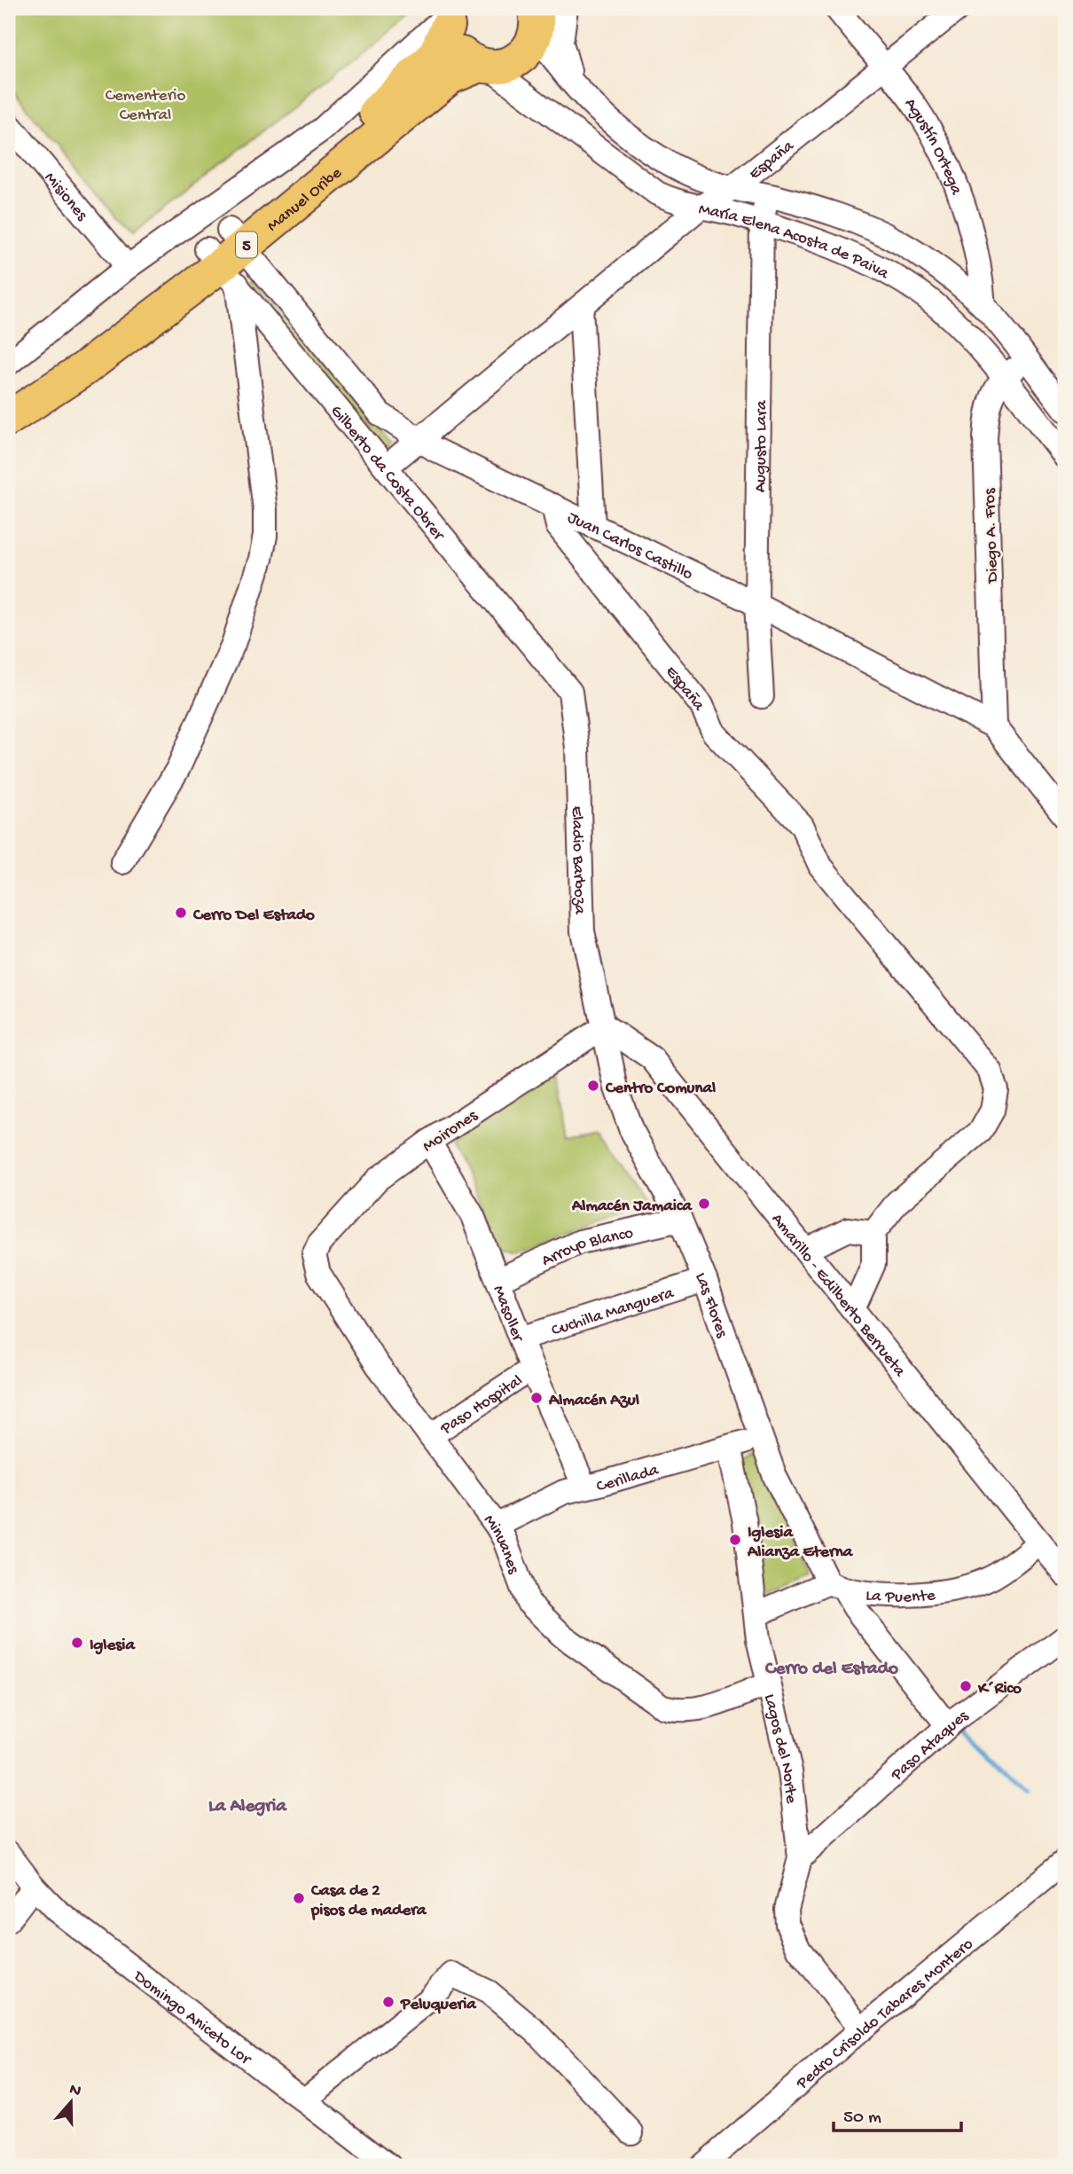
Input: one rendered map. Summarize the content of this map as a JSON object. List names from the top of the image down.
{
  "streets": {
    "highway": ["Manuel Oribe", "5"],
    "street": [
      "Agustín Ortega",
      "España",
      "Misiones",
      "María Elena Acosta de Paiva",
      "Augusto Lara",
      "Gilberto da Costa Obrer",
      "Diego A. Fros",
      "Juan Carlos Castillo",
      "Eladio Barboza",
      "Moirones",
      "Arroyo Blanco",
      "Amarillo - Edilberto Berrueta",
      "Las Flores",
      "Cuchilla Manguera",
      "Masoller",
      "Paso Hospital",
      "Cerillada",
      "Minuanes",
      "La Puente",
      "Paso Ataques",
      "Lagos del Norte",
      "Pedro Crisoldo Tabares Montero",
      "Domingo Aniceto Lor"
    ]
  },
  "crossings": [
    ["Agustín Ortega", "España"],
    ["Agustín Ortega", "María Elena Acosta de Paiva"],
    ["España", "María Elena Acosta de Paiva"],
    ["España", "Gilberto da Costa Obrer"],
    ["España", "Juan Carlos Castillo"],
    ["Manuel Oribe", "María Elena Acosta de Paiva"],
    ["Manuel Oribe", "Gilberto da Costa Obrer"],
    ["Manuel Oribe", "Juan Carlos Castillo"],
    ["María Elena Acosta de Paiva", "Augusto Lara"],
    ["María Elena Acosta de Paiva", "Diego A. Fros"],
    ["Augusto Lara", "Juan Carlos Castillo"],
    ["Gilberto da Costa Obrer", "Juan Carlos Castillo"],
    ["Gilberto da Costa Obrer", "Eladio Barboza"],
    ["Diego A. Fros", "Juan Carlos Castillo"],
    ["Eladio Barboza", "Moirones"],
    ["Eladio Barboza", "Amarillo - Edilberto Berrueta"],
    ["Eladio Barboza", "Las Flores"],
    ["Moirones", "Amarillo - Edilberto Berrueta"],
    ["Moirones", "Las Flores"],
    ["Moirones", "Masoller"],
    ["Moirones", "Minuanes"],
    ["Arroyo Blanco", "Las Flores"],
    ["Arroyo Blanco", "Masoller"],
    ["Amarillo - Edilberto Berrueta", "Las Flores"],
    ["Amarillo - Edilberto Berrueta", "La Puente"],
    ["Las Flores", "Cuchilla Manguera"],
    ["Las Flores", "Cerillada"],
    ["Las Flores", "La Puente"],
    ["Las Flores", "Paso Ataques"],
    ["Cuchilla Manguera", "Masoller"],
    ["Masoller", "Paso Hospital"],
    ["Masoller", "Cerillada"],
    ["Paso Hospital", "Minuanes"],
    ["Cerillada", "Minuanes"],
    ["Cerillada", "Lagos del Norte"],
    ["Minuanes", "Lagos del Norte"],
    ["La Puente", "Lagos del Norte"],
    ["Paso Ataques", "Lagos del Norte"],
    ["Lagos del Norte", "Pedro Crisoldo Tabares Montero"]
  ],
  "districts": ["Cerro del Estado", "La Alegria"],
  "parks": ["Cementerio Central"],
  "places": [
    "Cerro Del Estado",
    "Centro Comunal",
    "Almacén Jamaica",
    "Almacén Azul",
    "Iglesia Alianza Eterna",
    "Iglesia",
    "K´Rico",
    "Casa de 2 pisos de madera",
    "Peluqueria"
  ],
  "scale_bar": "50 m",
  "north": "top"
}
